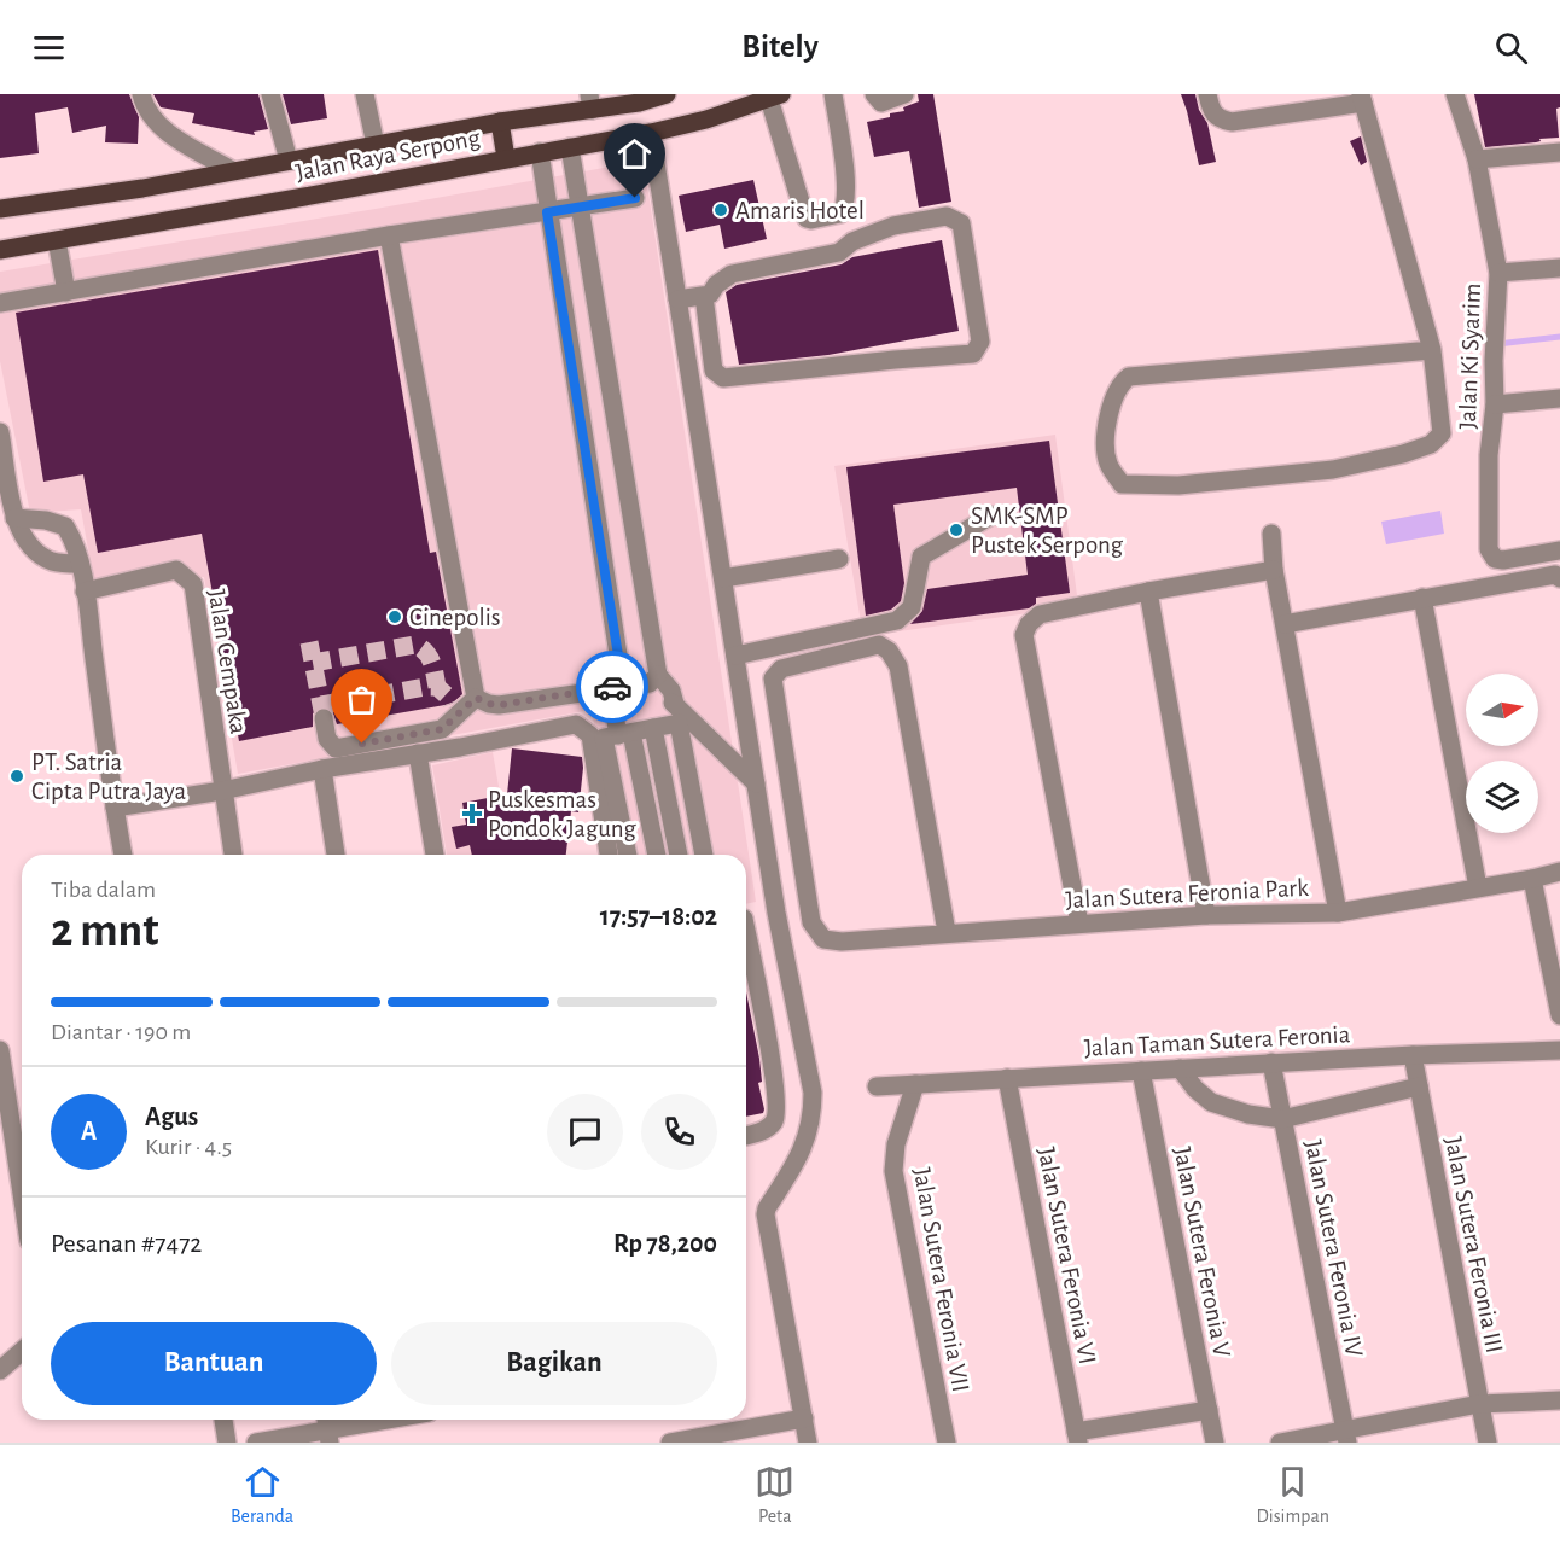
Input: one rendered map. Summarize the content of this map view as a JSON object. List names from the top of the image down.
{
  "streets": {
    "main road": ["Jalan Raya Serpong"],
    "street": [
      "Jalan Ki Syarim",
      "Jalan Cempaka",
      "Jalan Sutera Feronia Park",
      "Jalan Taman Sutera Feronia",
      "Jalan Sutera Feronia III",
      "Jalan Sutera Feronia IV",
      "Jalan Sutera Feronia V",
      "Jalan Sutera Feronia VI",
      "Jalan Sutera Feronia VII"
    ]
  },
  "crossings": [
    ["Jalan Taman Sutera Feronia", "Jalan Sutera Feronia III"],
    ["Jalan Taman Sutera Feronia", "Jalan Sutera Feronia IV"],
    ["Jalan Taman Sutera Feronia", "Jalan Sutera Feronia V"],
    ["Jalan Taman Sutera Feronia", "Jalan Sutera Feronia VI"],
    ["Jalan Taman Sutera Feronia", "Jalan Sutera Feronia VII"]
  ],
  "places": {
    "other": [
      "Amaris Hotel",
      "SMK-SMP Pustek Serpong",
      "Cinepolis",
      "PT. Satria Cipta Putra Jaya"
    ],
    "health": ["Puskesmas Pondok Jagung"]
  },
  "north": "right",
  "page": {
    "header": "Bitely",
    "heading": ["2 mnt", "Tiba dalam", "17:57–18:02"],
    "panel": [
      "Agus",
      "Kurir · 4.5",
      "Pesanan #7472",
      "Rp 78,200"
    ],
    "bar": "Diantar · 190 m",
    "round": "A",
    "buttons": ["Bantuan", "Bagikan"],
    "tabs": ["Beranda", "Peta", "Disimpan"]
  }
}
